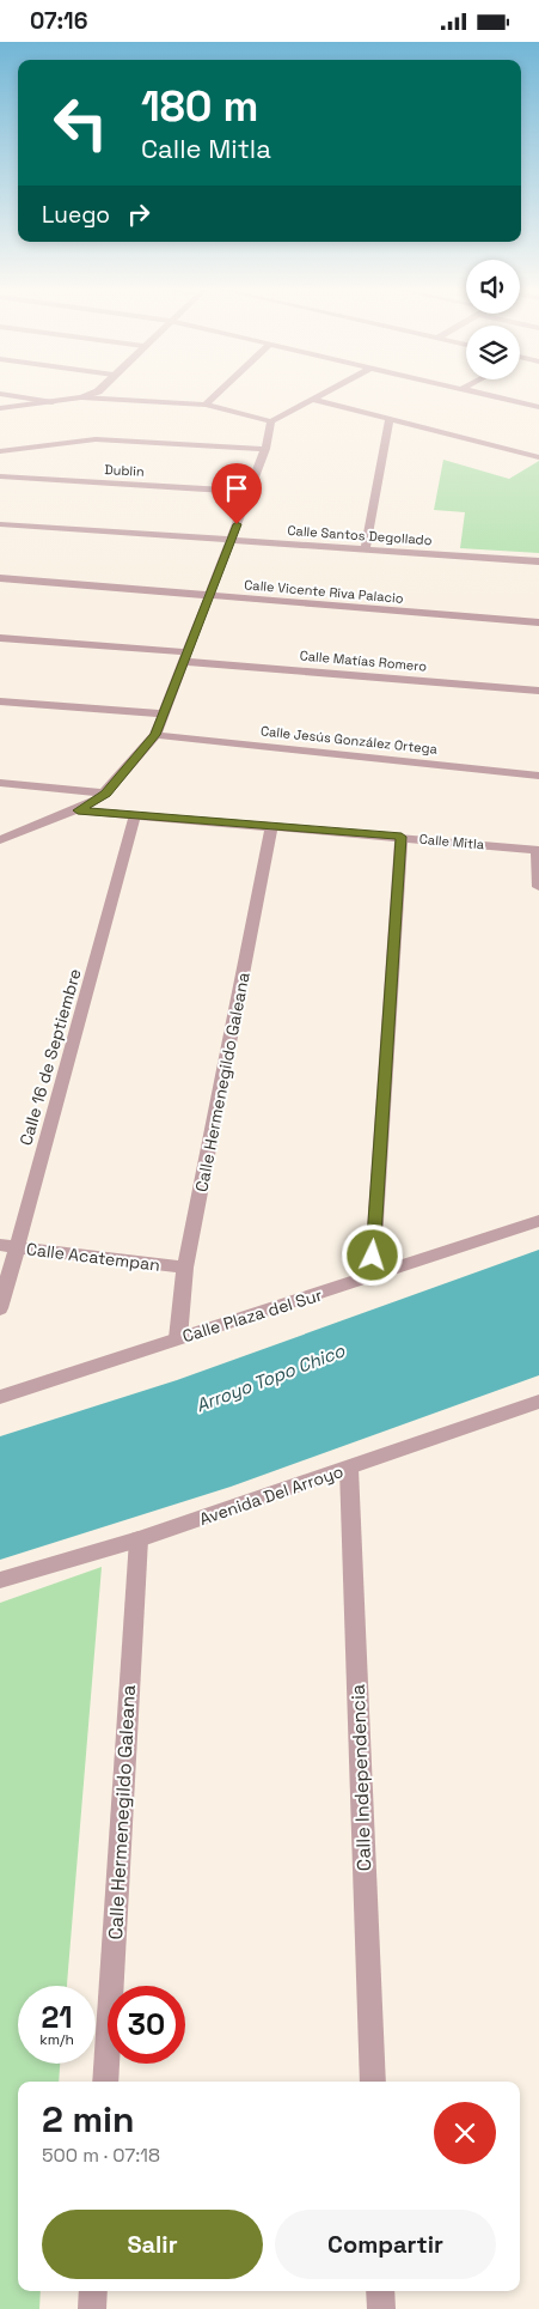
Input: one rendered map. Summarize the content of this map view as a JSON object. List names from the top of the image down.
{
  "streets": {
    "street": [
      "Dublin",
      "Calle Santos Degollado",
      "Calle Vicente Riva Palacio",
      "Calle Matías Romero",
      "Calle Jesús González Ortega",
      "Calle Mitla",
      "Calle 16 de Septiembre",
      "Calle Hermenegildo Galeana",
      "Calle Acatempan",
      "Calle Plaza del Sur",
      "Avenida Del Arroyo",
      "Calle Independencia"
    ]
  },
  "crossings": [
    ["Calle Mitla", "Calle 16 de Septiembre"],
    ["Calle Mitla", "Calle Hermenegildo Galeana"],
    ["Calle 16 de Septiembre", "Calle Acatempan"],
    ["Calle Hermenegildo Galeana", "Calle Acatempan"],
    ["Calle Hermenegildo Galeana", "Calle Plaza del Sur"],
    ["Calle Hermenegildo Galeana", "Avenida Del Arroyo"],
    ["Avenida Del Arroyo", "Calle Independencia"]
  ],
  "water": ["Arroyo Topo Chico"],
  "page": {
    "status": "07:16",
    "turn": ["180 m", "Calle Mitla"],
    "then": "Luego",
    "speed": "21 km/h",
    "limit": "30",
    "heading": ["2 min", "500 m · 07:18"],
    "buttons": ["Salir", "Compartir"]
  }
}
